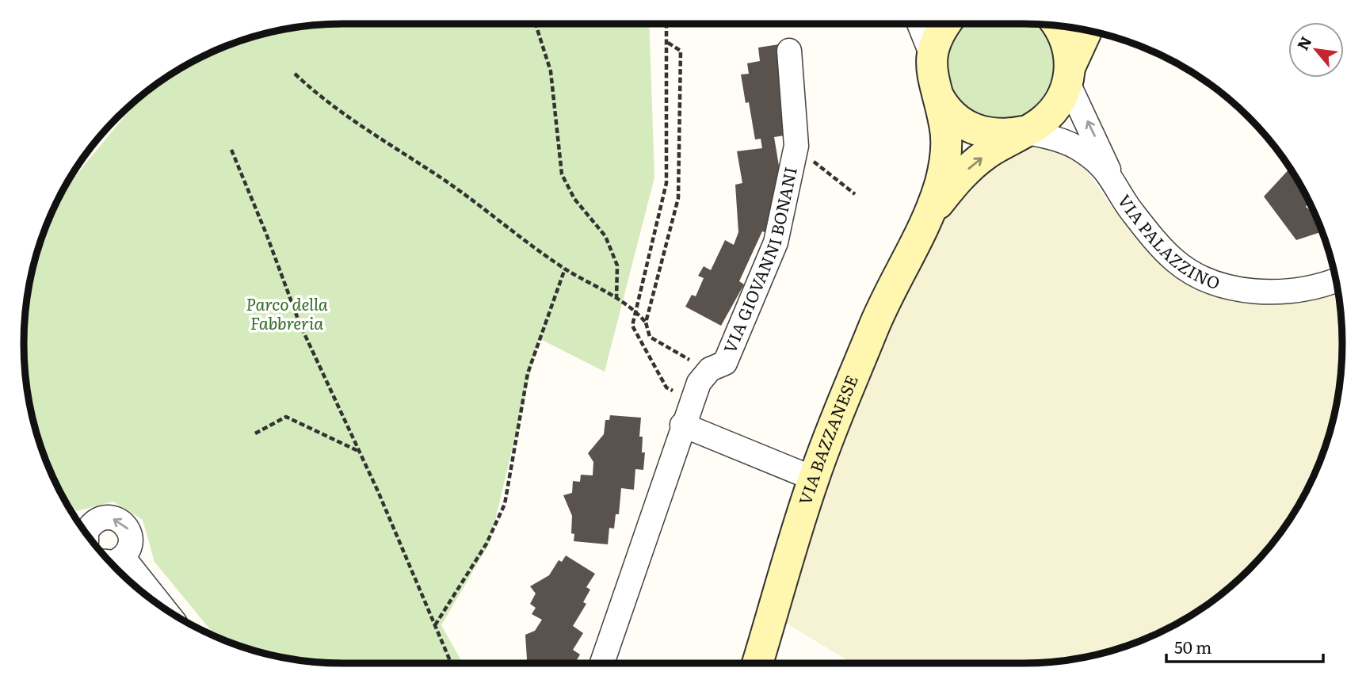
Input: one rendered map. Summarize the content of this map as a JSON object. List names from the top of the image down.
{
  "streets": {
    "main road": ["VIA BAZZANESE"],
    "street": ["VIA PALAZZINO", "VIA GIOVANNI BONANI"]
  },
  "crossings": [
    ["VIA PALAZZINO", "VIA BAZZANESE"]
  ],
  "parks": ["Parco della Fabbreria"],
  "scale_bar": "50 m",
  "north": "top left"
}
